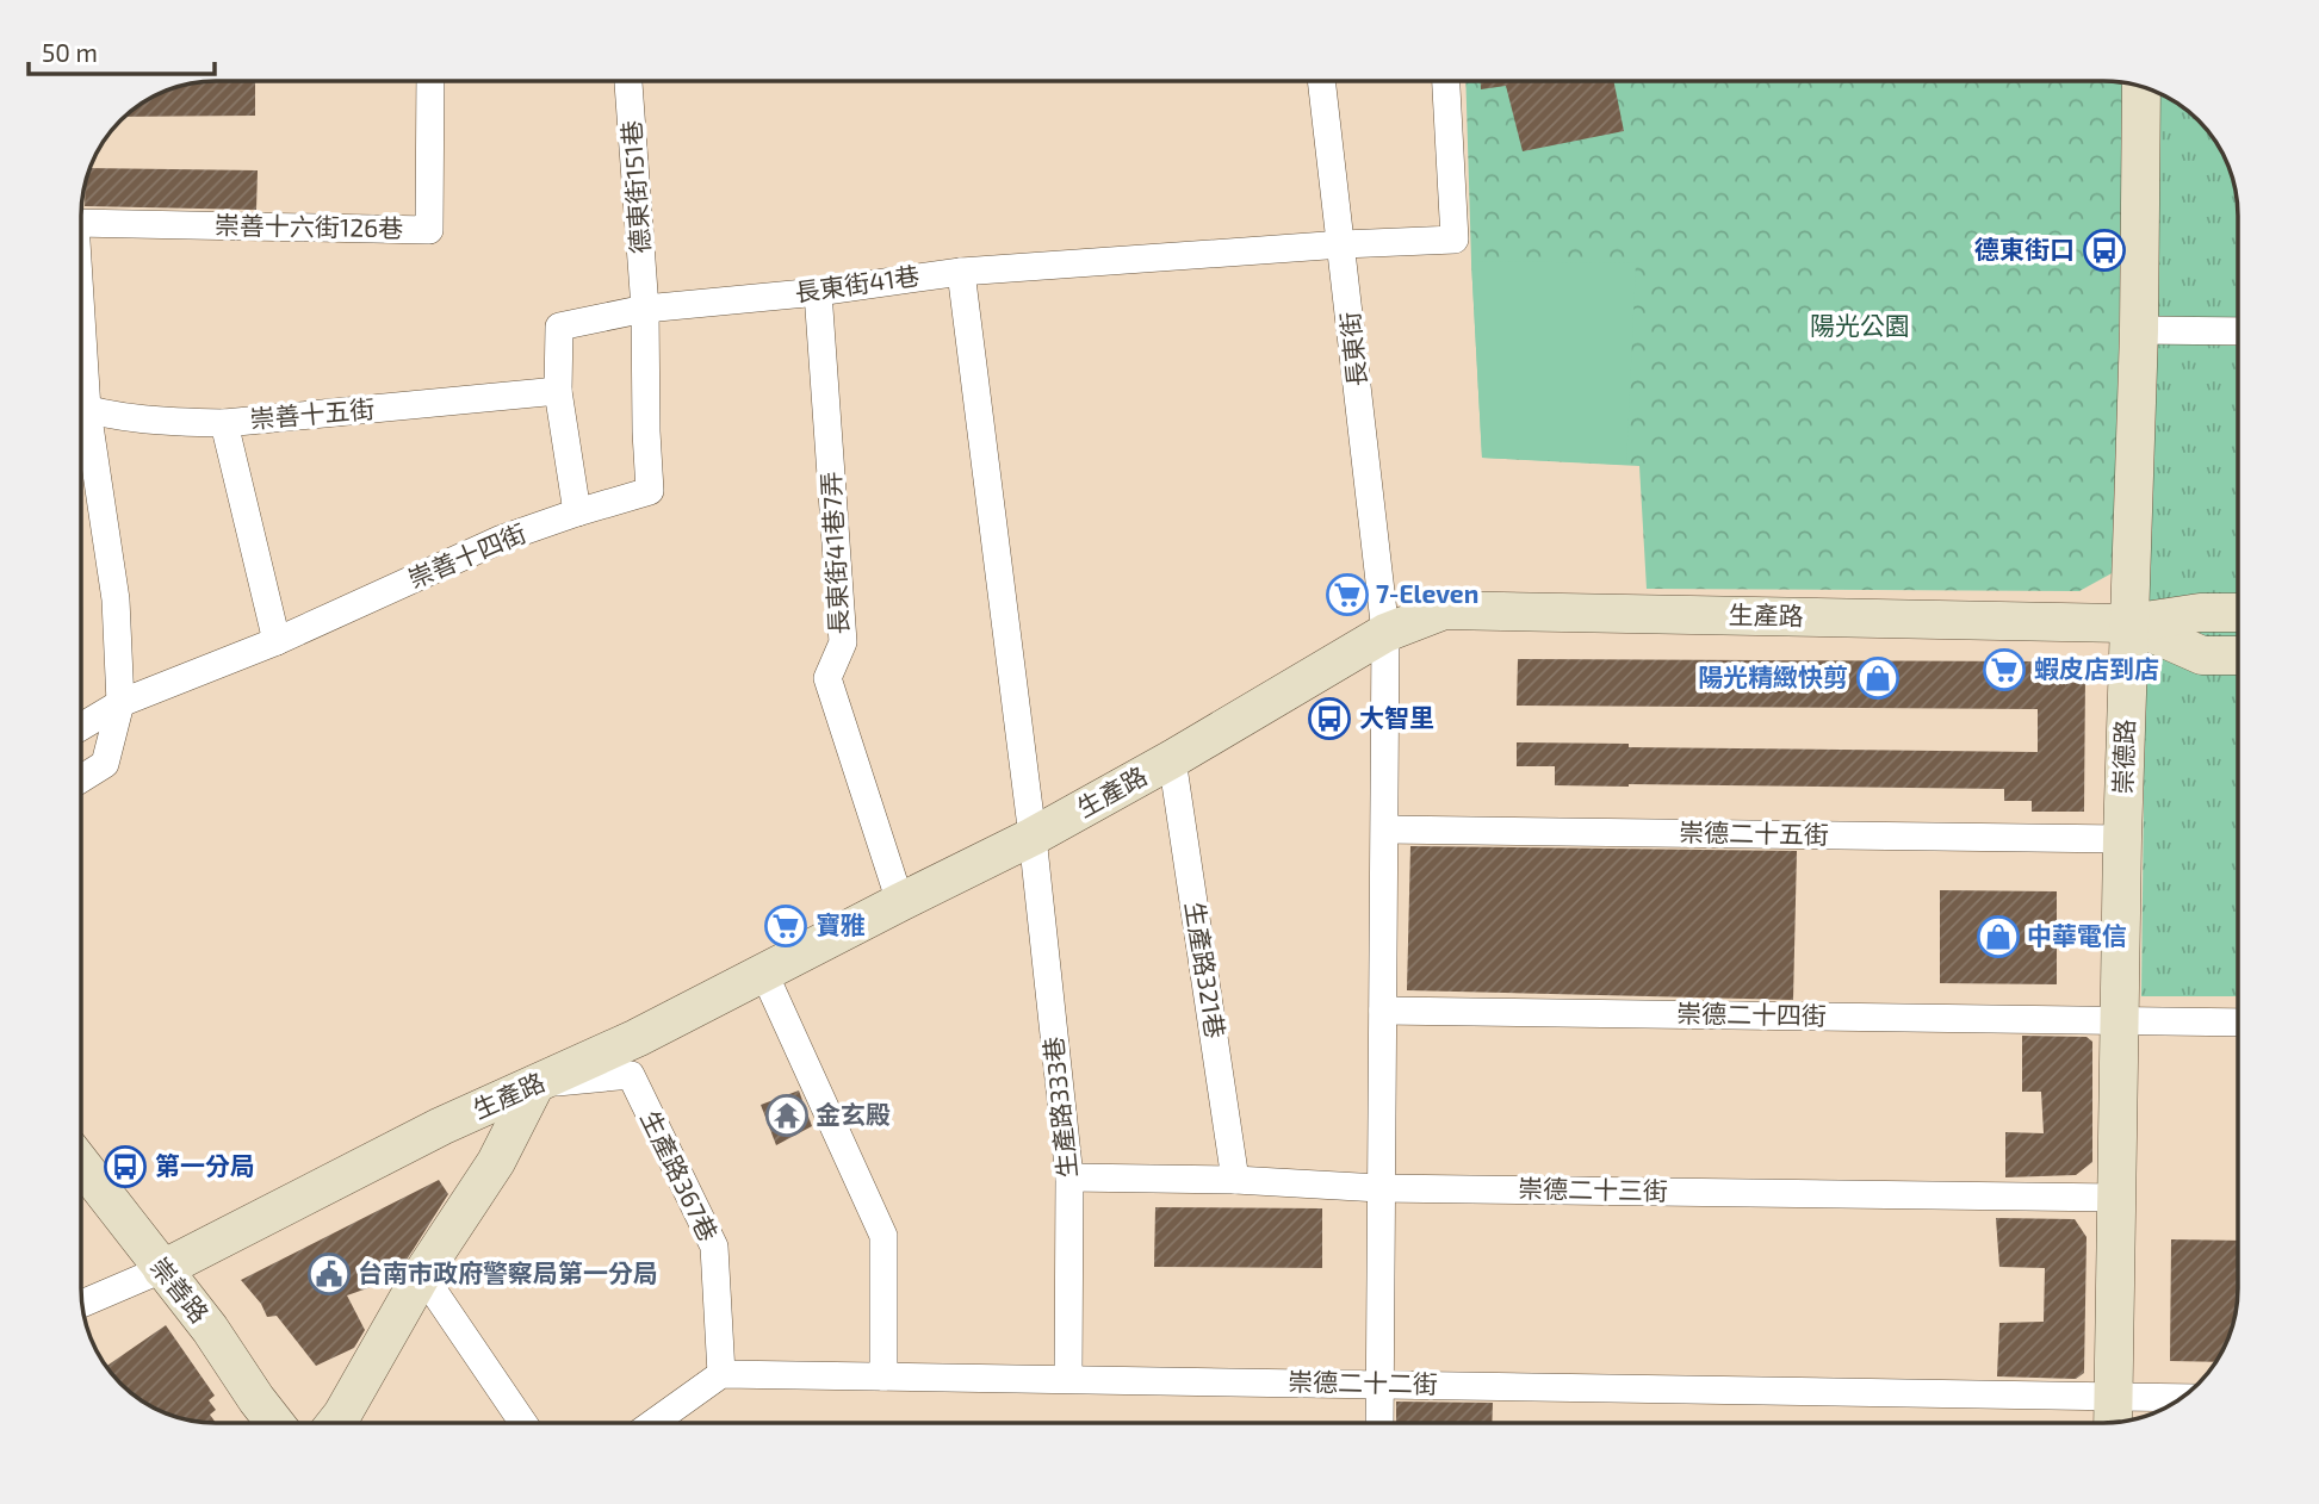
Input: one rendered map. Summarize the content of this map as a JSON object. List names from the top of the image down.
{
  "streets": {
    "street": [
      "德東街151巷",
      "崇善十六街126巷",
      "長東街41巷",
      "長東街",
      "崇善十五街",
      "長東街41巷7弄",
      "崇善十四街",
      "生產路",
      "崇德路",
      "崇德二十五街",
      "生產路321巷",
      "崇德二十四街",
      "生產路333巷",
      "生產路367巷",
      "崇德二十三街",
      "崇善路",
      "崇德二十二街"
    ]
  },
  "crossings": [
    ["德東街151巷", "長東街41巷"],
    ["德東街151巷", "崇善十四街"],
    ["長東街41巷", "長東街"],
    ["長東街41巷", "崇善十五街"],
    ["長東街41巷", "長東街41巷7弄"],
    ["長東街41巷", "崇善十四街"],
    ["長東街41巷", "生產路333巷"],
    ["長東街", "生產路"],
    ["長東街", "崇德二十五街"],
    ["長東街", "崇德二十四街"],
    ["長東街", "崇德二十三街"],
    ["長東街", "崇德二十二街"],
    ["長東街41巷7弄", "生產路"],
    ["生產路", "崇德路"],
    ["生產路", "生產路321巷"],
    ["生產路", "生產路333巷"],
    ["生產路", "生產路367巷"],
    ["生產路", "崇善路"],
    ["崇德路", "崇德二十五街"],
    ["崇德路", "崇德二十四街"],
    ["崇德路", "崇德二十三街"],
    ["崇德路", "崇德二十二街"],
    ["生產路321巷", "崇德二十三街"],
    ["生產路333巷", "崇德二十三街"],
    ["生產路333巷", "崇德二十二街"],
    ["生產路367巷", "崇德二十二街"]
  ],
  "parks": ["陽光公園"],
  "places": {
    "bus stop": ["德東街口", "大智里", "第一分局"],
    "supermarket": ["7-Eleven", "蝦皮店到店", "寶雅"],
    "shop": ["陽光精緻快剪", "中華電信"],
    "temple": ["金玄殿"],
    "public building": ["台南市政府警察局第一分局"]
  },
  "scale_bar": "50 m"
}
